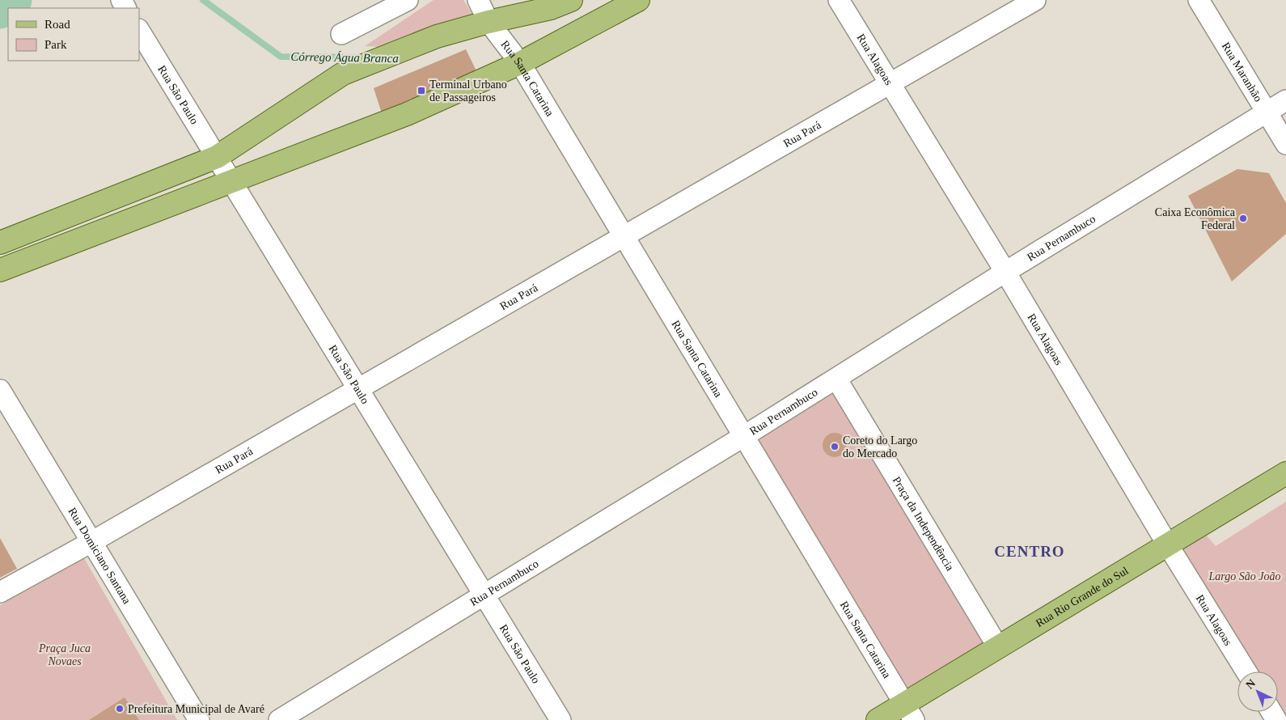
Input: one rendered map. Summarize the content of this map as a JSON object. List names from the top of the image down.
{
  "streets": {
    "main road": ["Rua Rio Grande do Sul"],
    "street": [
      "Rua Alagoas",
      "Rua Maranhão",
      "Rua Santa Catarina",
      "Rua São Paulo",
      "Rua Pará",
      "Rua Pernambuco",
      "Praça da Independência",
      "Rua Domiciano Santana"
    ]
  },
  "crossings": [
    ["Rua Alagoas", "Rua Pará"],
    ["Rua Alagoas", "Rua Pernambuco"],
    ["Rua Alagoas", "Rua Rio Grande do Sul"],
    ["Rua Maranhão", "Rua Pernambuco"],
    ["Rua Santa Catarina", "Rua Pará"],
    ["Rua Santa Catarina", "Rua Pernambuco"],
    ["Rua Santa Catarina", "Rua Rio Grande do Sul"],
    ["Rua São Paulo", "Rua Pará"],
    ["Rua São Paulo", "Rua Pernambuco"],
    ["Rua Pará", "Rua Domiciano Santana"],
    ["Rua Pernambuco", "Praça da Independência"],
    ["Praça da Independência", "Rua Rio Grande do Sul"]
  ],
  "districts": ["CENTRO"],
  "water": ["Córrego Água Branca"],
  "parks": ["Largo São João", "Praça Juca Novaes"],
  "places": {
    "transit": ["Terminal Urbano de Passageiros"],
    "other": ["Caixa Econômica Federal", "Coreto do Largo do Mercado", "Prefeitura Municipal de Avaré"]
  },
  "legend": ["Road", "Park"],
  "north": "top left"
}
